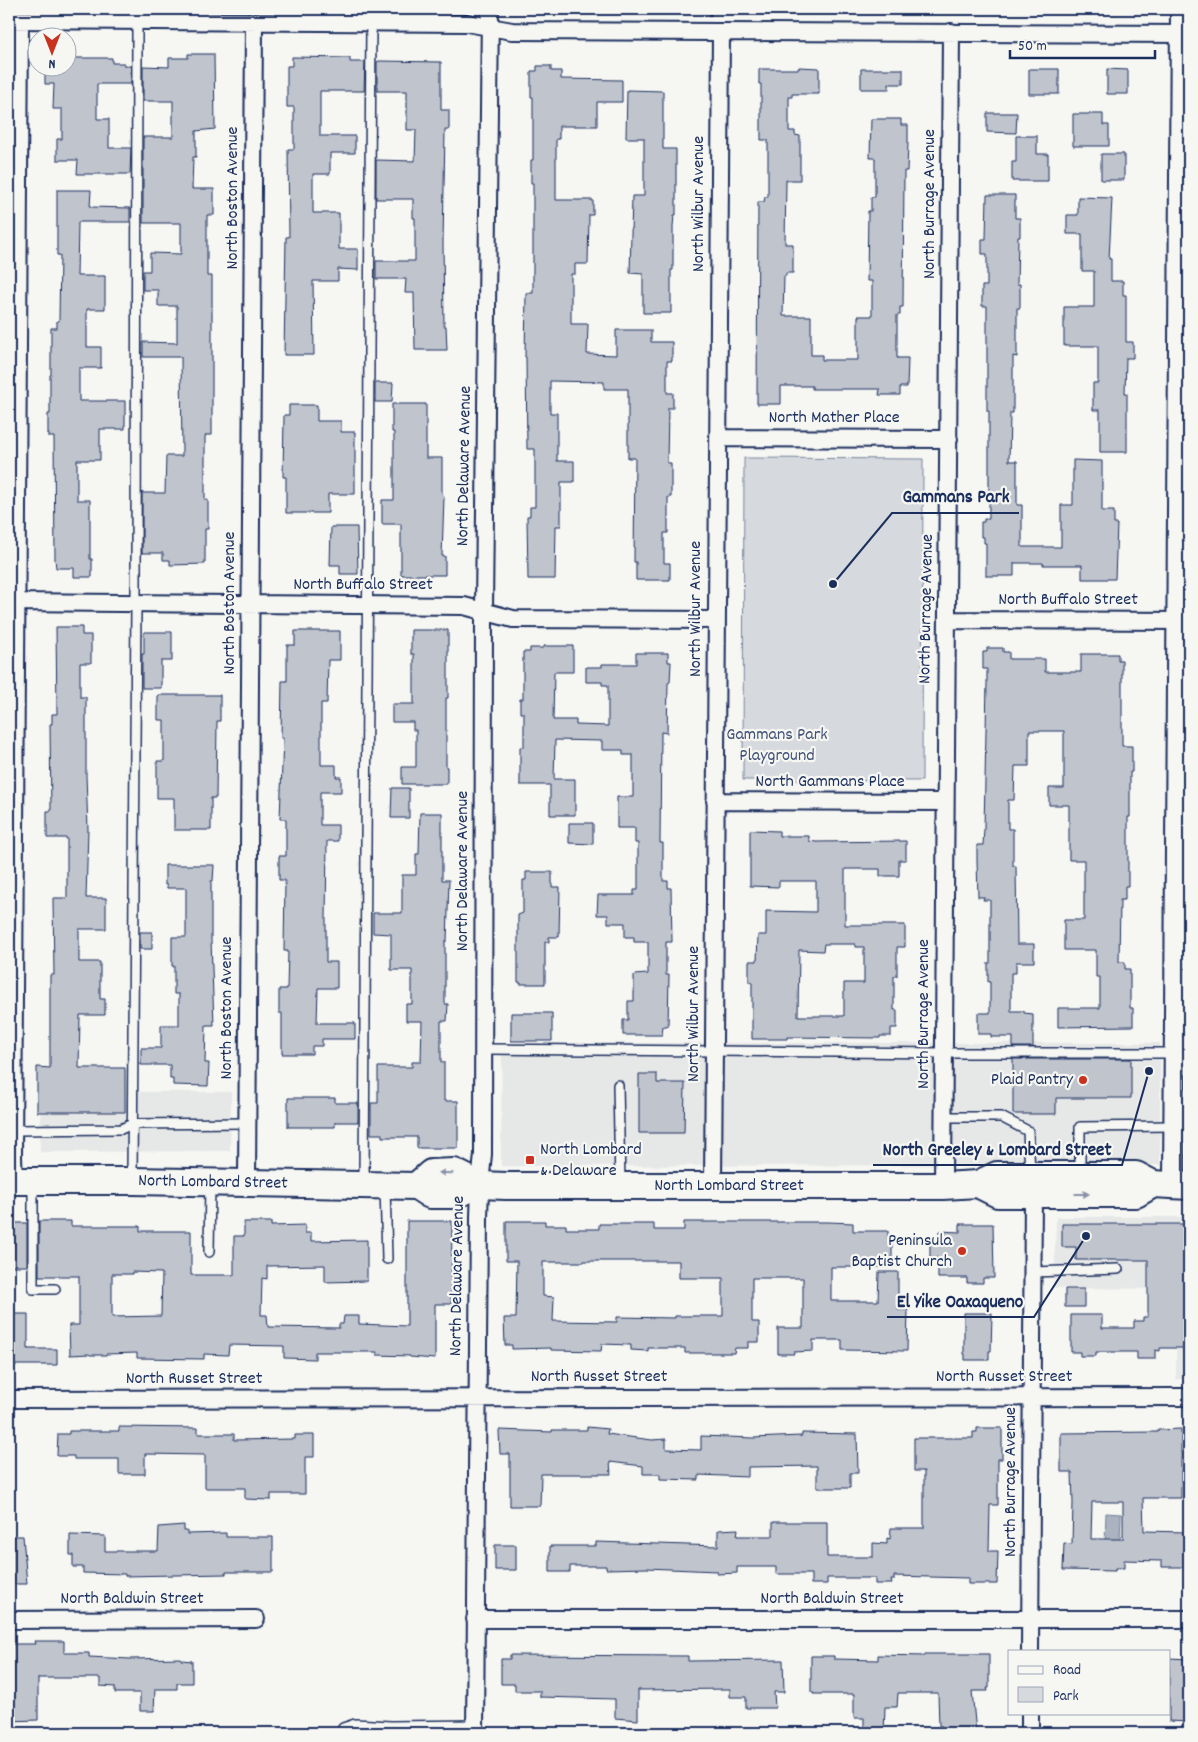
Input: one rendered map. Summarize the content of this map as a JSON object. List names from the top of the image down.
{
  "streets": {
    "main road": ["North Lombard Street"],
    "street": [
      "North Boston Avenue",
      "North Wilbur Avenue",
      "North Burrage Avenue",
      "North Mather Place",
      "North Delaware Avenue",
      "North Buffalo Street",
      "North Gammans Place",
      "North Russet Street",
      "North Baldwin Street"
    ]
  },
  "crossings": [
    ["North Boston Avenue", "North Buffalo Street"],
    ["North Boston Avenue", "North Lombard Street"],
    ["North Wilbur Avenue", "North Mather Place"],
    ["North Wilbur Avenue", "North Buffalo Street"],
    ["North Wilbur Avenue", "North Gammans Place"],
    ["North Wilbur Avenue", "North Lombard Street"],
    ["North Burrage Avenue", "North Mather Place"],
    ["North Burrage Avenue", "North Buffalo Street"],
    ["North Burrage Avenue", "North Gammans Place"],
    ["North Burrage Avenue", "North Lombard Street"],
    ["North Burrage Avenue", "North Russet Street"],
    ["North Burrage Avenue", "North Baldwin Street"],
    ["North Delaware Avenue", "North Buffalo Street"],
    ["North Delaware Avenue", "North Lombard Street"],
    ["North Delaware Avenue", "North Russet Street"],
    ["North Delaware Avenue", "North Baldwin Street"]
  ],
  "parks": ["Gammans Park Playground"],
  "places": {
    "other": [
      "Gammans Park",
      "North Greeley & Lombard Street",
      "Plaid Pantry",
      "El Yike Oaxaqueno",
      "Peninsula Baptist Church"
    ],
    "transit": ["North Lombard & Delaware"]
  },
  "legend": ["Road", "Park"],
  "scale_bar": "50 m",
  "north": "bottom"
}
